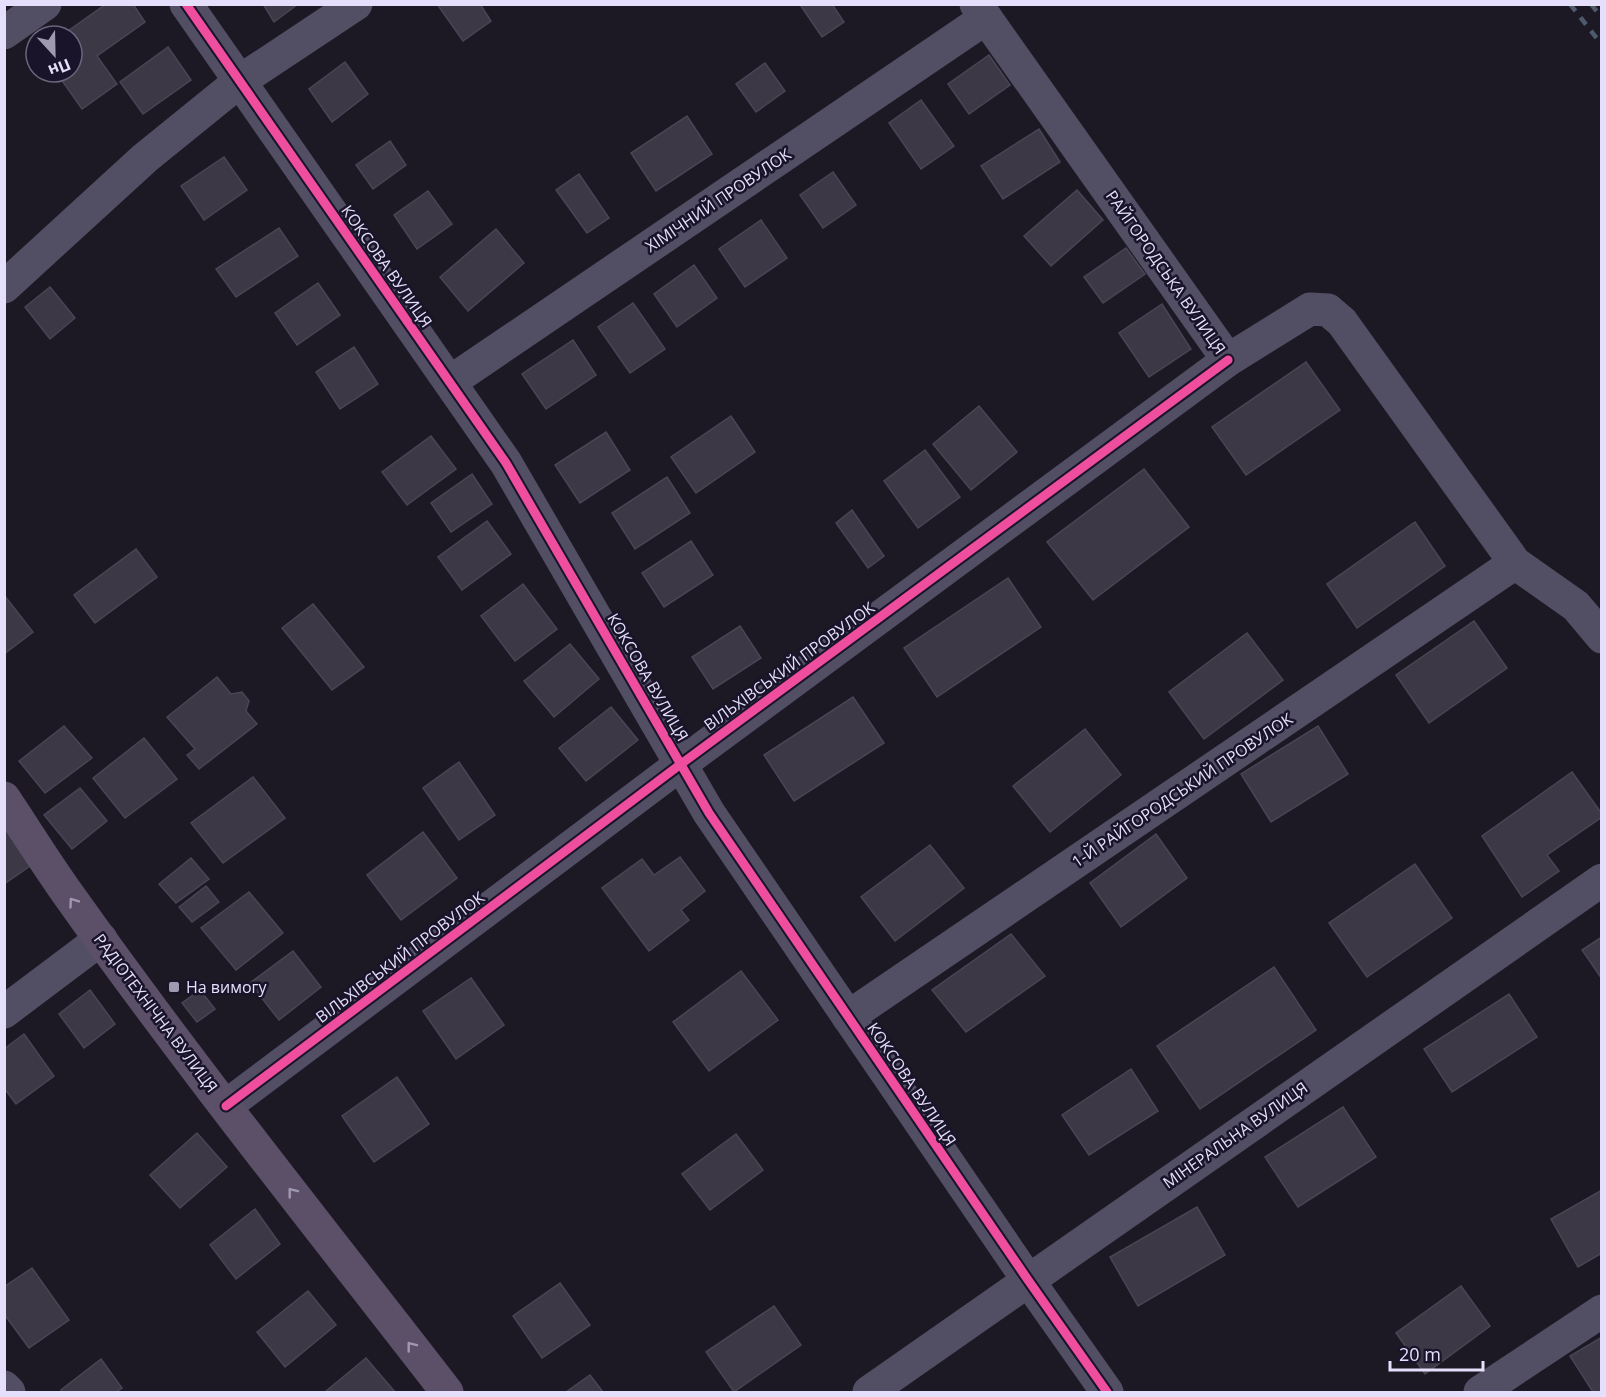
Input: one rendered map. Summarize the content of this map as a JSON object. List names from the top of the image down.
{
  "streets": {
    "main road": ["РАДІОТЕХНІЧНА ВУЛИЦЯ"],
    "street": [
      "ХІМІЧНИЙ ПРОВУЛОК",
      "КОКСОВА ВУЛИЦЯ",
      "РАЙГОРОДСЬКА ВУЛИЦЯ",
      "ВІЛЬХІВСЬКИЙ ПРОВУЛОК",
      "1-Й РАЙГОРОДСЬКИЙ ПРОВУЛОК",
      "МІНЕРАЛЬНА ВУЛИЦЯ"
    ]
  },
  "crossings": [
    ["ХІМІЧНИЙ ПРОВУЛОК", "КОКСОВА ВУЛИЦЯ"],
    ["ХІМІЧНИЙ ПРОВУЛОК", "РАЙГОРОДСЬКА ВУЛИЦЯ"],
    ["КОКСОВА ВУЛИЦЯ", "ВІЛЬХІВСЬКИЙ ПРОВУЛОК"],
    ["КОКСОВА ВУЛИЦЯ", "1-Й РАЙГОРОДСЬКИЙ ПРОВУЛОК"],
    ["КОКСОВА ВУЛИЦЯ", "МІНЕРАЛЬНА ВУЛИЦЯ"],
    ["РАЙГОРОДСЬКА ВУЛИЦЯ", "ВІЛЬХІВСЬКИЙ ПРОВУЛОК"],
    ["РАЙГОРОДСЬКА ВУЛИЦЯ", "1-Й РАЙГОРОДСЬКИЙ ПРОВУЛОК"],
    ["ВІЛЬХІВСЬКИЙ ПРОВУЛОК", "РАДІОТЕХНІЧНА ВУЛИЦЯ"]
  ],
  "one_way": ["РАДІОТЕХНІЧНА ВУЛИЦЯ"],
  "places": {
    "transit": ["На вимогу"]
  },
  "scale_bar": "20 m",
  "north": "bottom"
}
